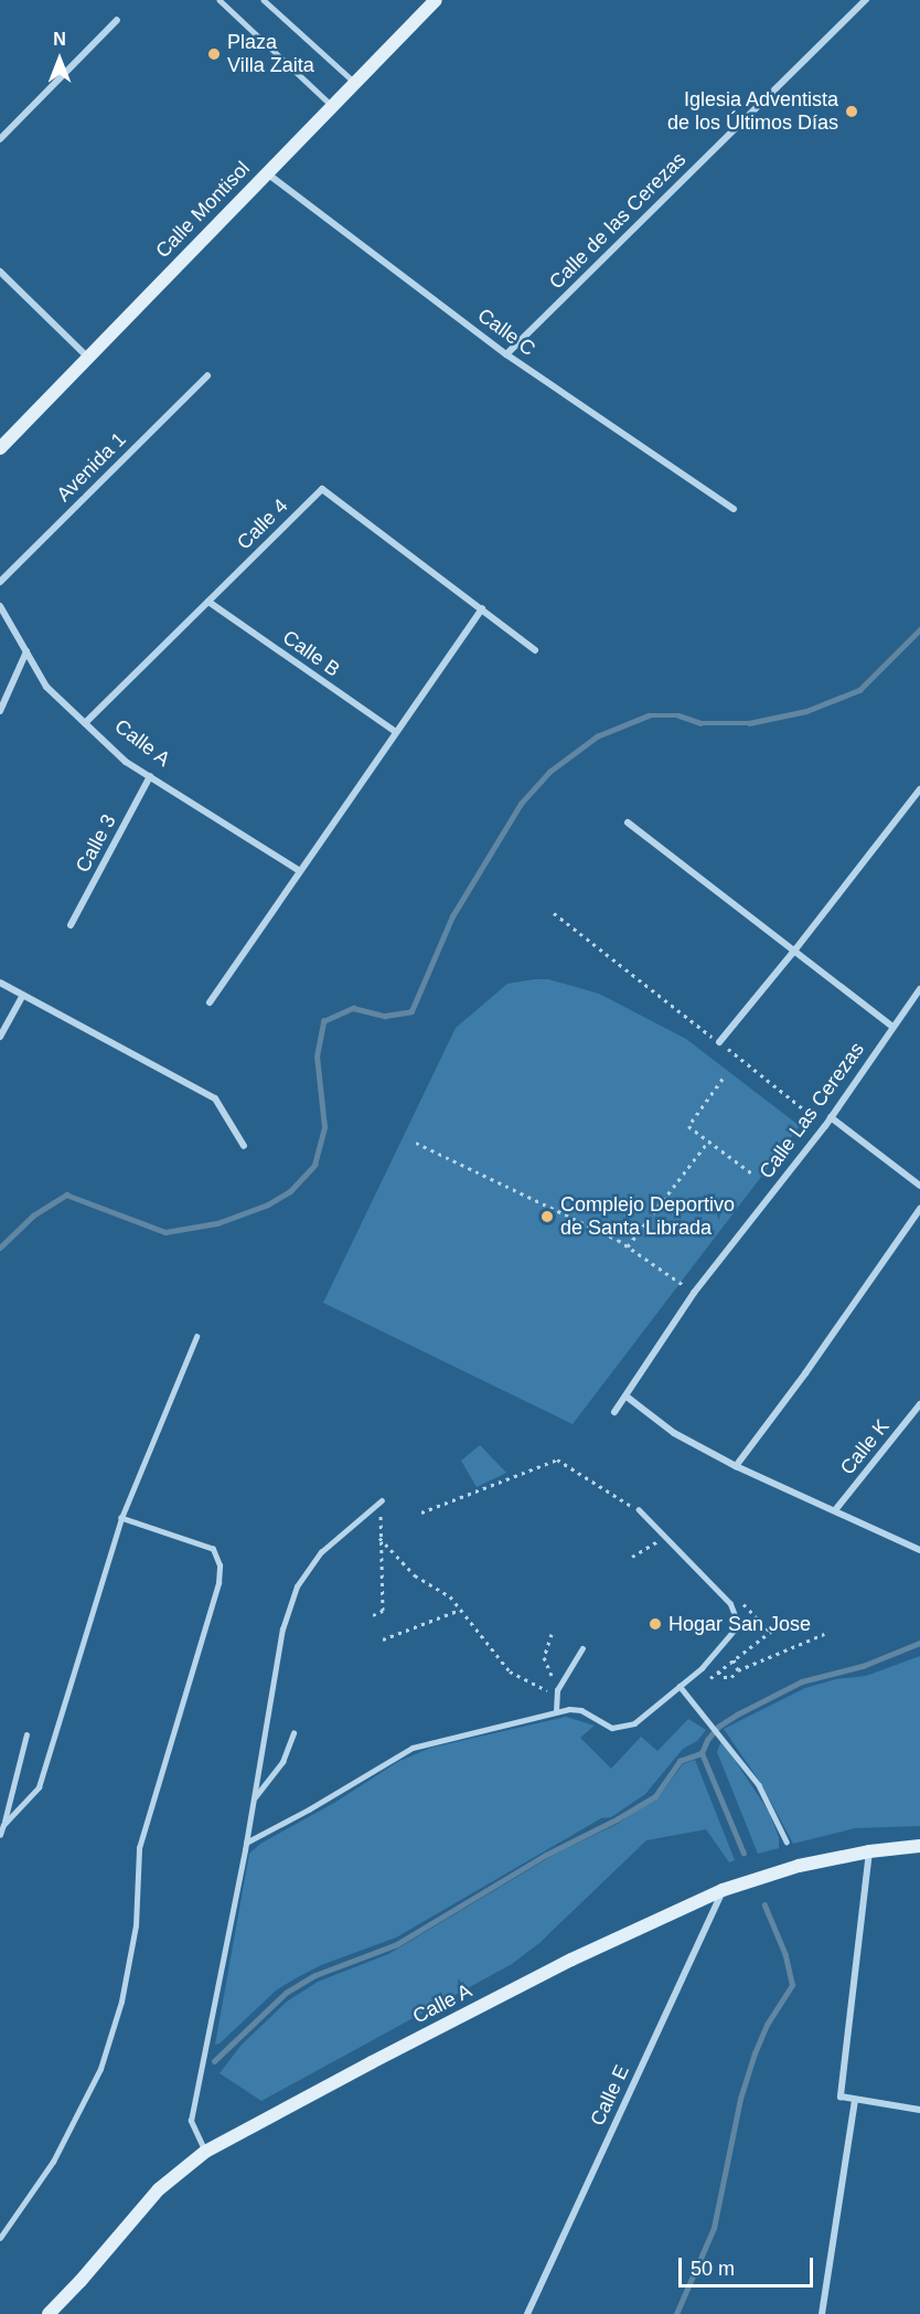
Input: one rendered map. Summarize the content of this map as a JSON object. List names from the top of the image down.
{
  "streets": {
    "street": [
      "Calle Montisol",
      "Calle de las Cerezas",
      "Calle C",
      "Avenida 1",
      "Calle 4",
      "Calle B",
      "Calle A",
      "Calle 3",
      "Calle Las Cerezas",
      "Calle K",
      "Calle E"
    ]
  },
  "crossings": [
    ["Calle Montisol", "Calle C"],
    ["Calle de las Cerezas", "Calle C"],
    ["Calle 4", "Calle B"],
    ["Calle 4", "Calle A"],
    ["Calle A", "Calle 3"],
    ["Calle A", "Calle E"]
  ],
  "places": [
    "Plaza Villa Zaita",
    "Iglesia Adventista de los Últimos Días",
    "Complejo Deportivo de Santa Librada",
    "Hogar San Jose"
  ],
  "scale_bar": "50 m",
  "north": "top"
}
